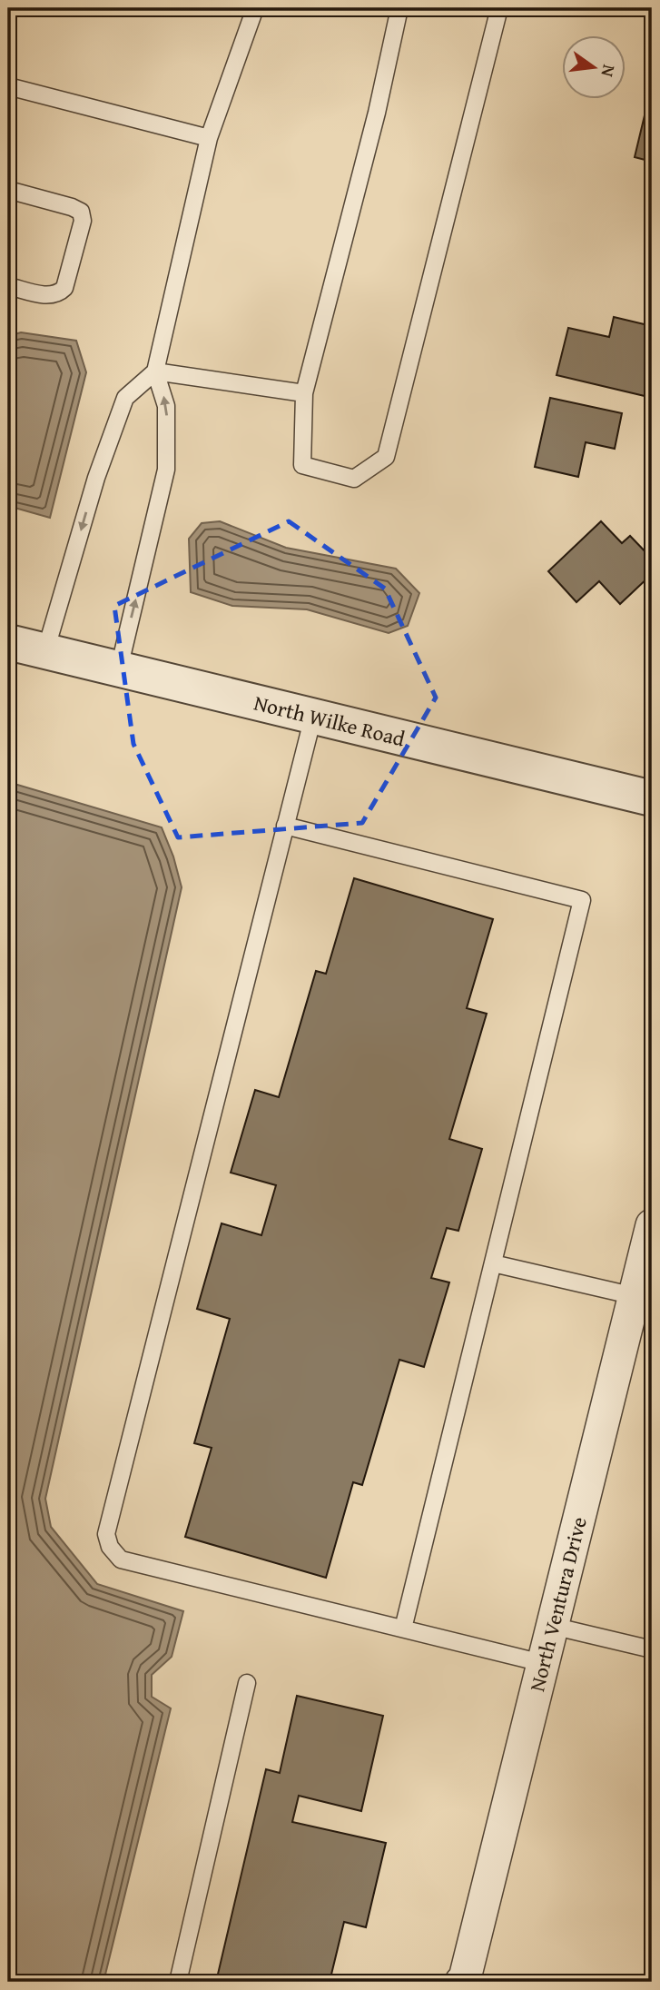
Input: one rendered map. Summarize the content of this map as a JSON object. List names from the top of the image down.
{
  "streets": {
    "street": ["North Wilke Road", "North Ventura Drive"]
  },
  "north": "right"
}
